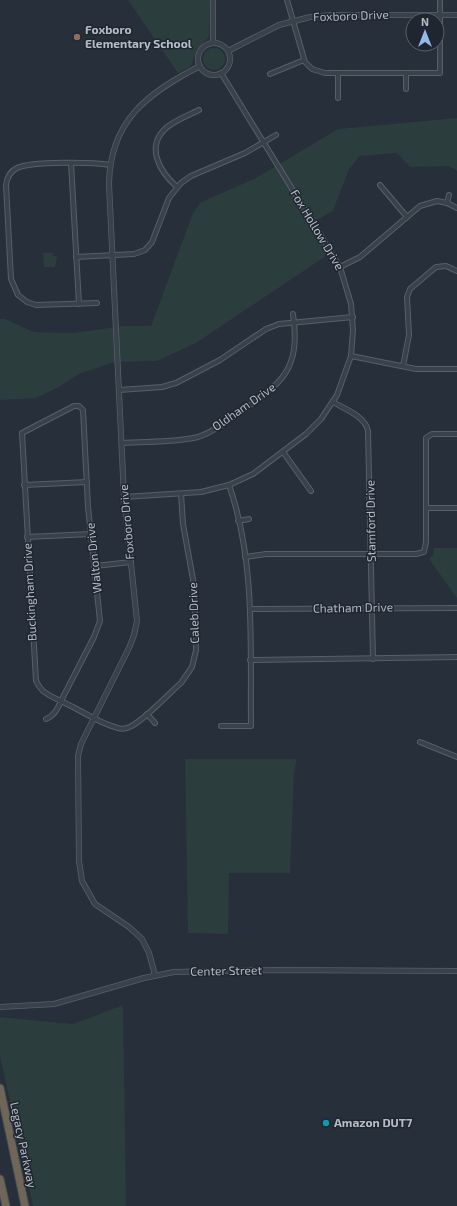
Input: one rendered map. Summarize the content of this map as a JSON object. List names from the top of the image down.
{
  "streets": {
    "highway": ["Legacy Parkway"],
    "street": [
      "Foxboro Drive",
      "Fox Hollow Drive",
      "Oldham Drive",
      "Stamford Drive",
      "Walton Drive",
      "Buckingham Drive",
      "Chatham Drive",
      "Caleb Drive",
      "Center Street"
    ]
  },
  "crossings": [
    ["Foxboro Drive", "Fox Hollow Drive"],
    ["Foxboro Drive", "Oldham Drive"],
    ["Foxboro Drive", "Buckingham Drive"],
    ["Foxboro Drive", "Caleb Drive"],
    ["Foxboro Drive", "Center Street"],
    ["Fox Hollow Drive", "Stamford Drive"],
    ["Fox Hollow Drive", "Caleb Drive"],
    ["Stamford Drive", "Chatham Drive"],
    ["Walton Drive", "Buckingham Drive"],
    ["Buckingham Drive", "Caleb Drive"]
  ],
  "places": ["Foxboro Elementary School", "Amazon DUT7"],
  "north": "top"
}
